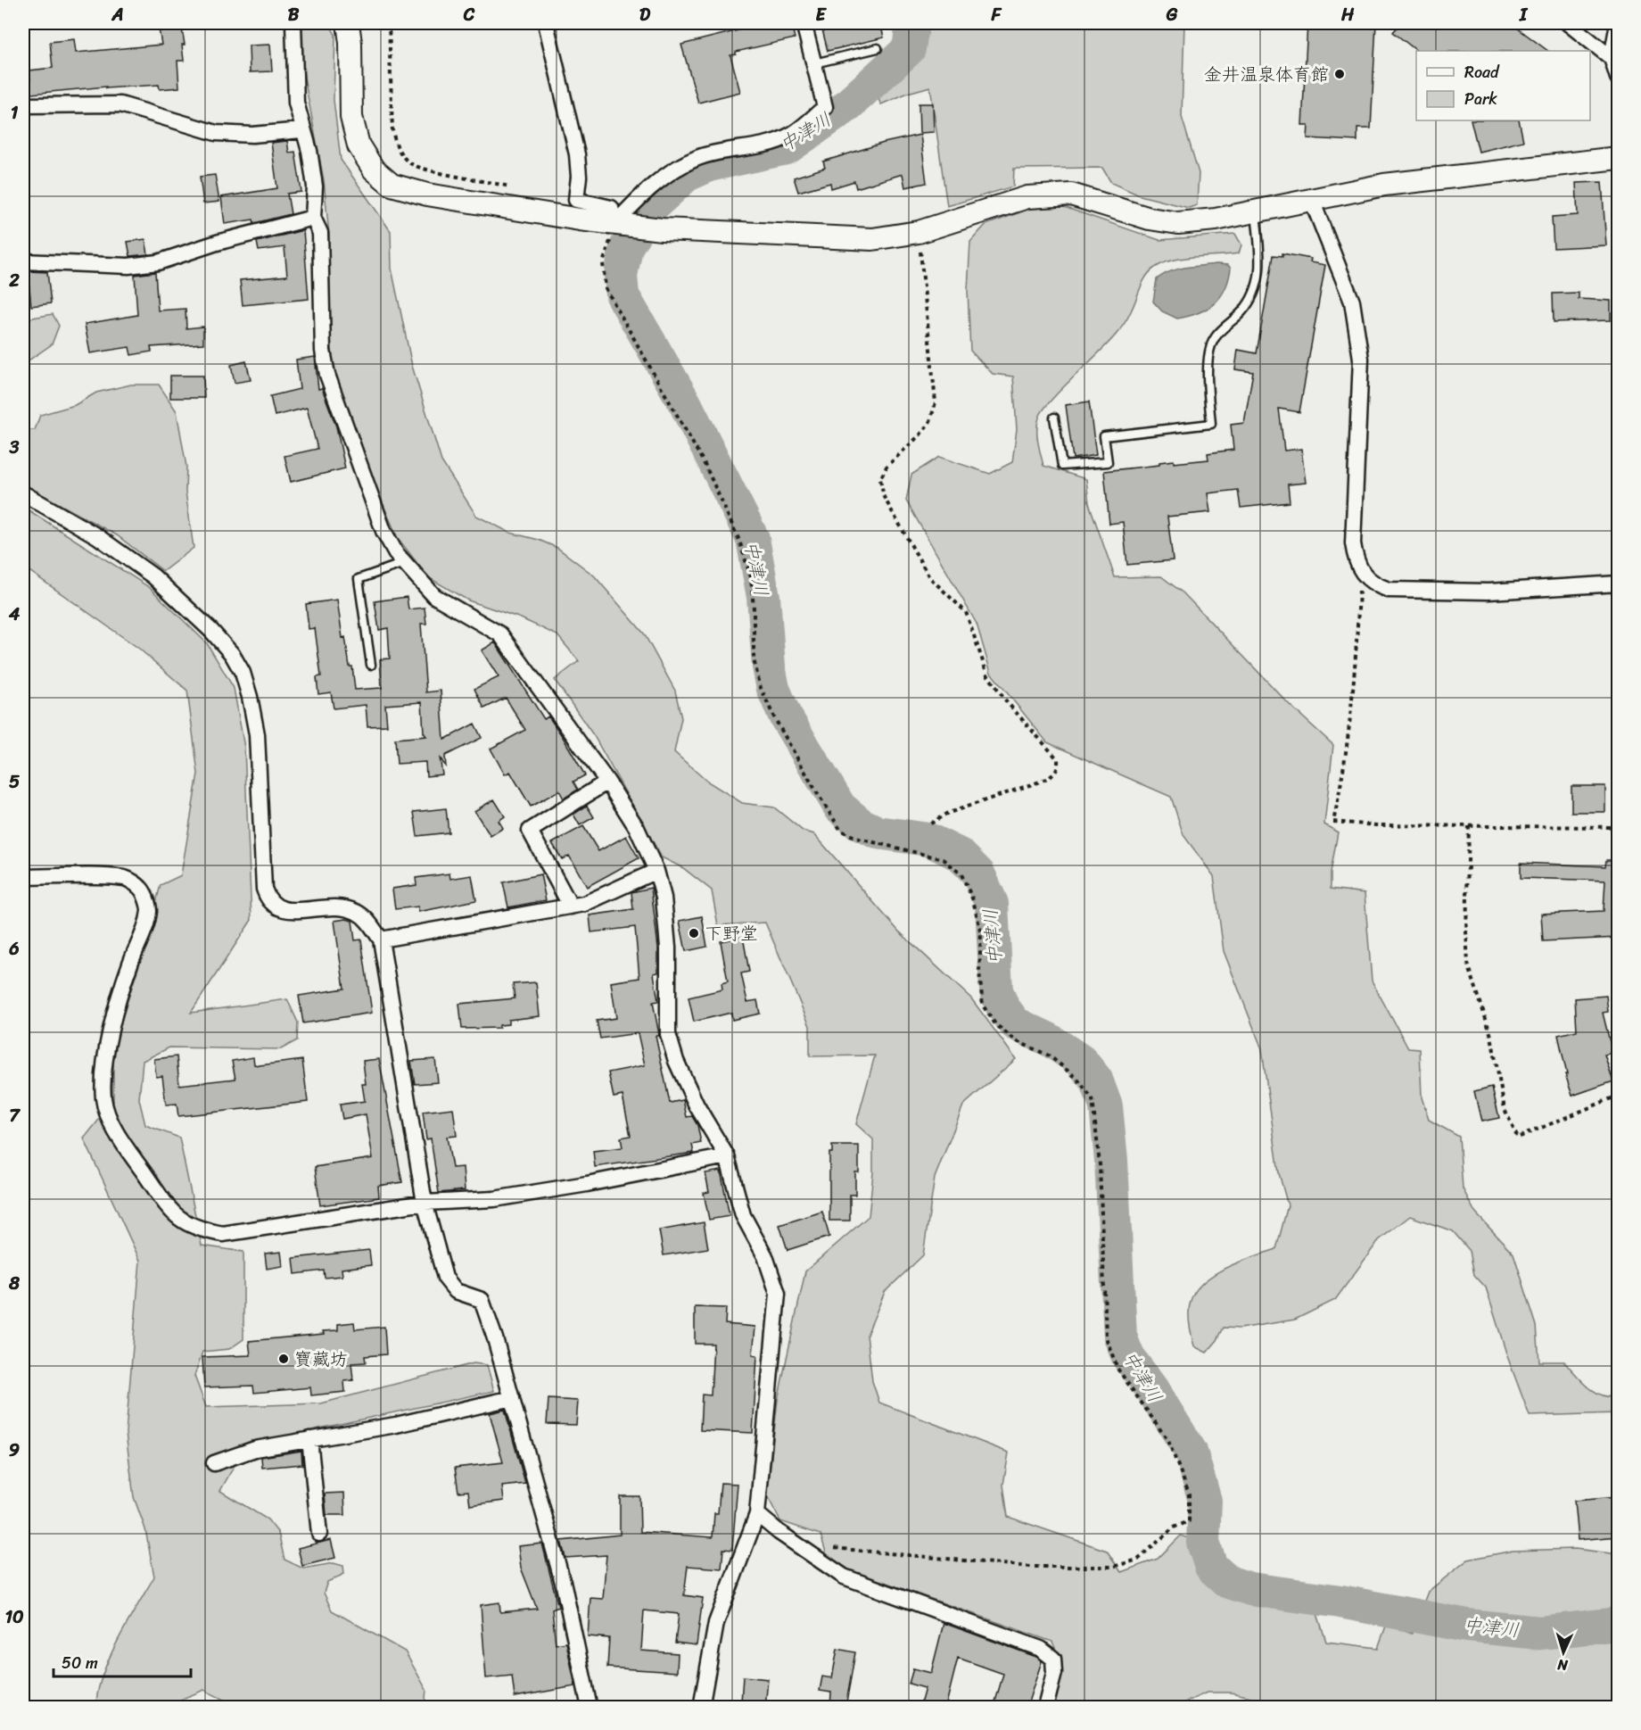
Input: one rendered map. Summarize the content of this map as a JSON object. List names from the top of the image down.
{
  "water": ["中津川"],
  "places": ["金井温泉体育館", "下野堂", "寶藏坊"],
  "legend": ["Road", "Park"],
  "scale_bar": "50 m",
  "north": "bottom",
  "grid": {
    "columns": [
      "A",
      "B",
      "C",
      "D",
      "E",
      "F",
      "G",
      "H",
      "I"
    ],
    "rows": [
      "1",
      "2",
      "3",
      "4",
      "5",
      "6",
      "7",
      "8",
      "9",
      "10"
    ]
  }
}
